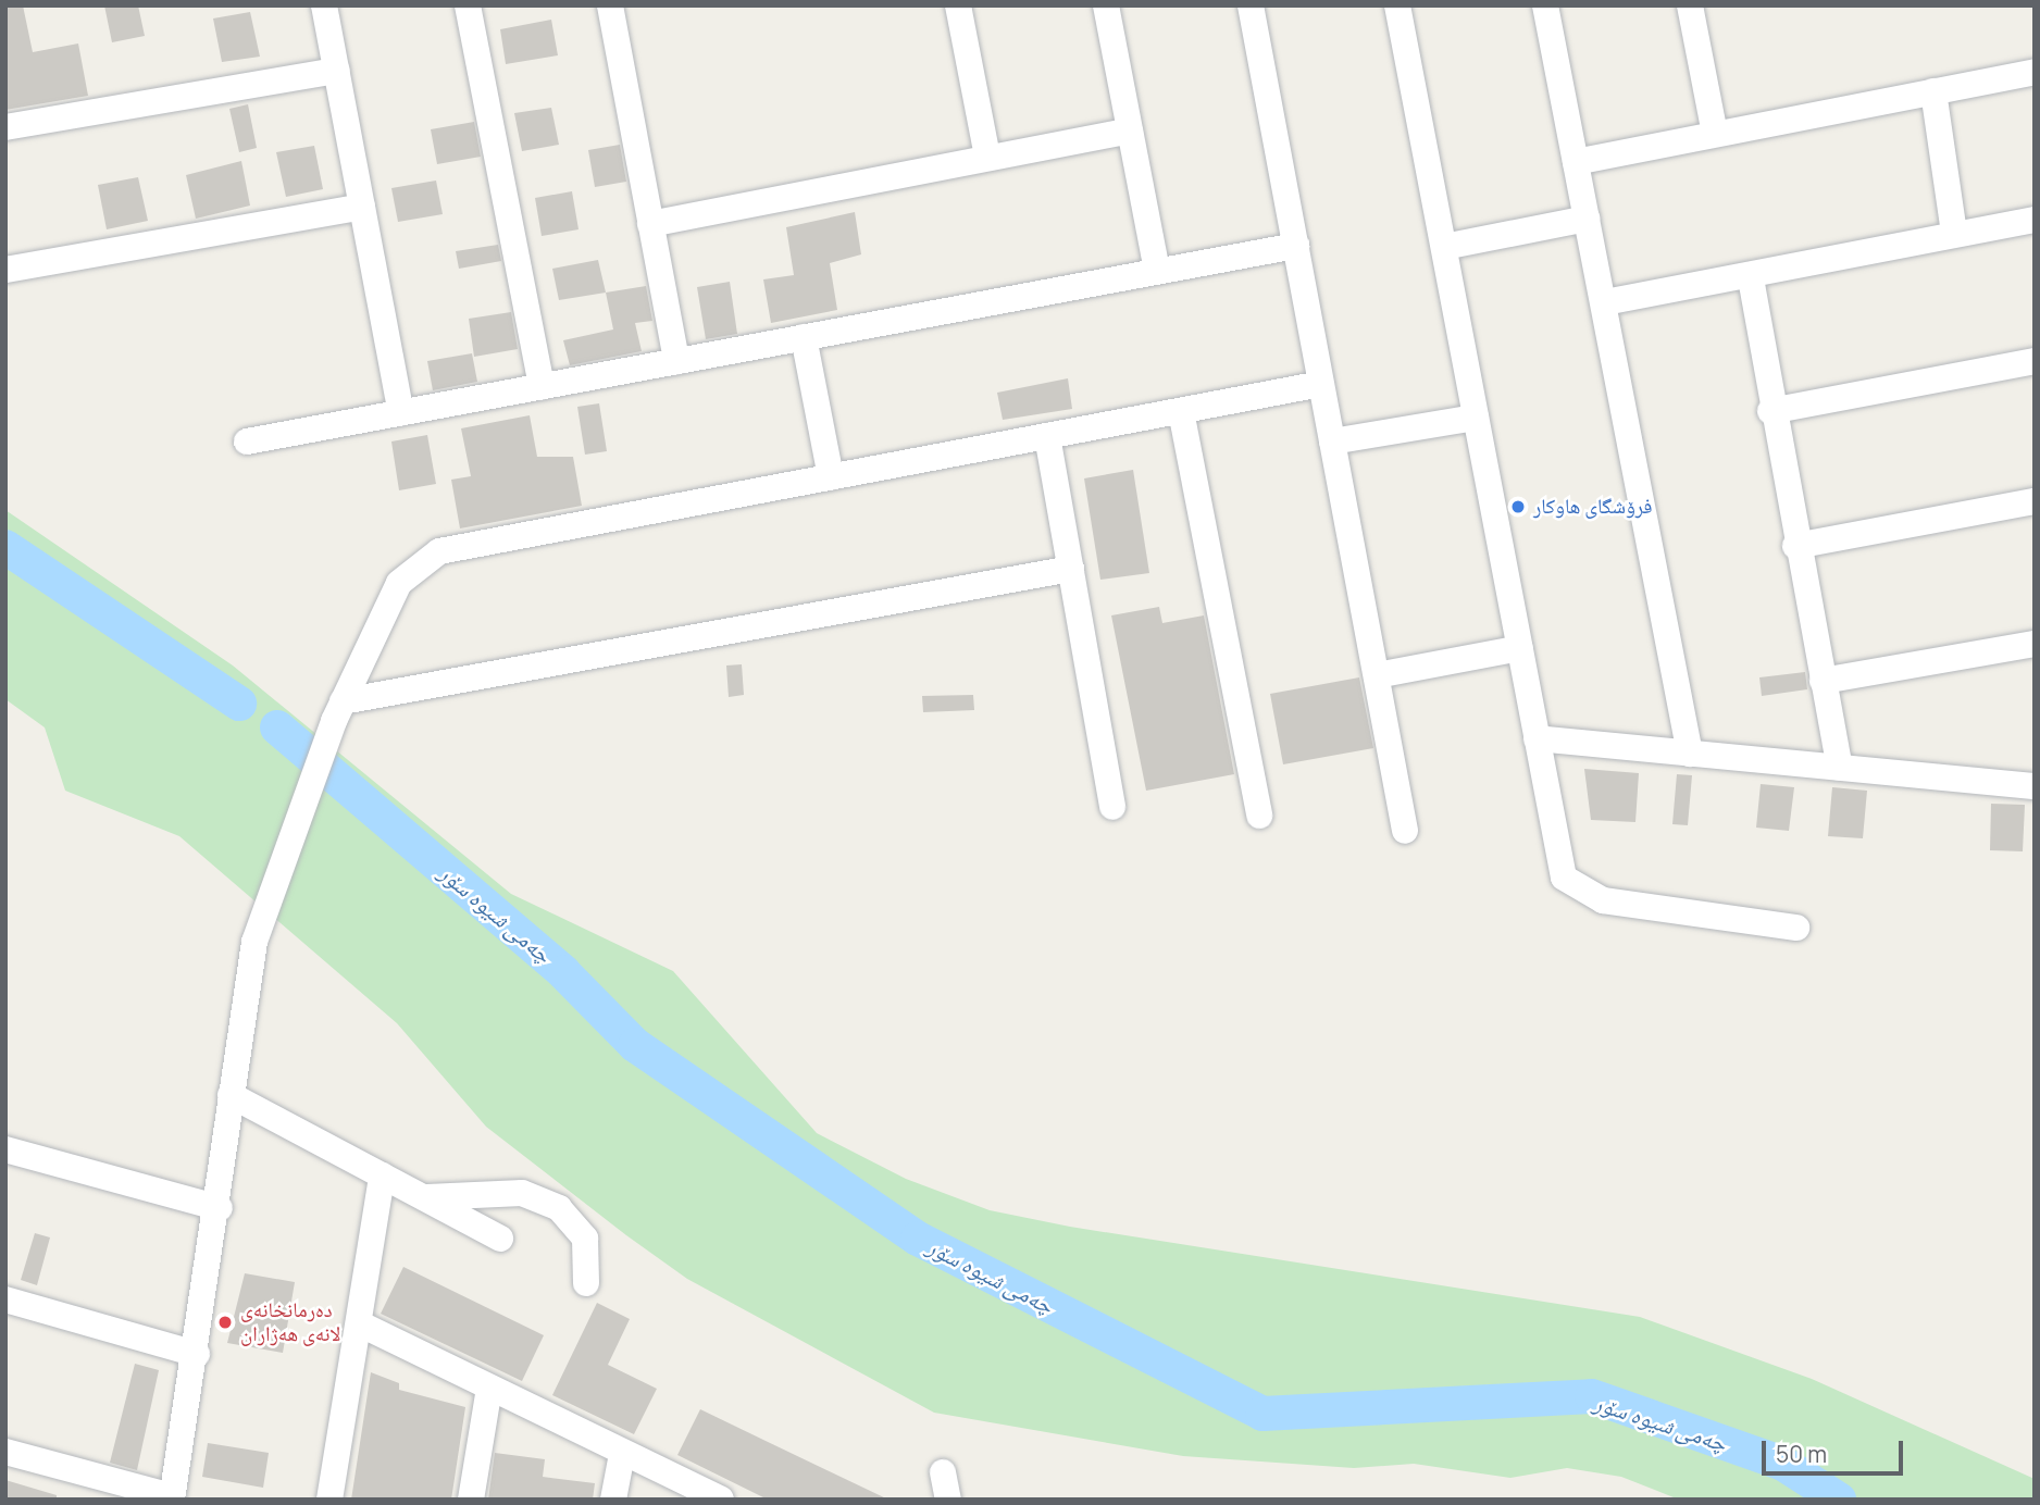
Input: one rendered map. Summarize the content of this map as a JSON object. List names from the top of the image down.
{
  "water": ["چەمی شیوە سۆر"],
  "places": ["فرۆشگای ھاوکار", "دەرمانخانەی لانەی هەژاران"],
  "scale_bar": "50 m"
}
